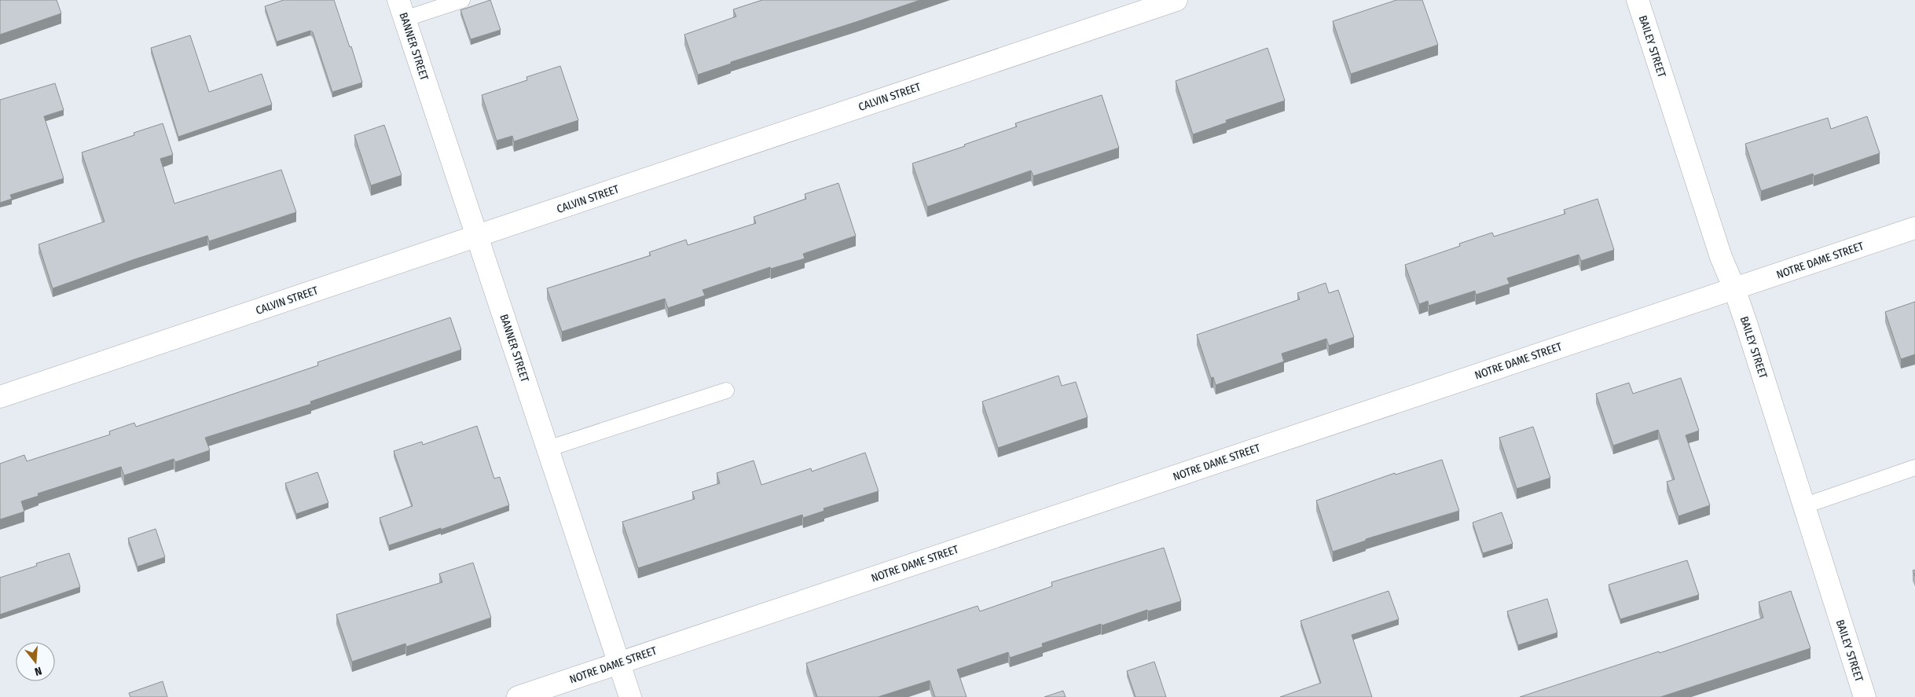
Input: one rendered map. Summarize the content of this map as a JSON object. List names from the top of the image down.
{
  "streets": {
    "street": [
      "BANNER STREET",
      "BAILEY STREET",
      "CALVIN STREET",
      "NOTRE DAME STREET"
    ]
  },
  "crossings": [
    ["BANNER STREET", "CALVIN STREET"],
    ["BANNER STREET", "NOTRE DAME STREET"],
    ["BAILEY STREET", "NOTRE DAME STREET"]
  ],
  "north": "bottom"
}
